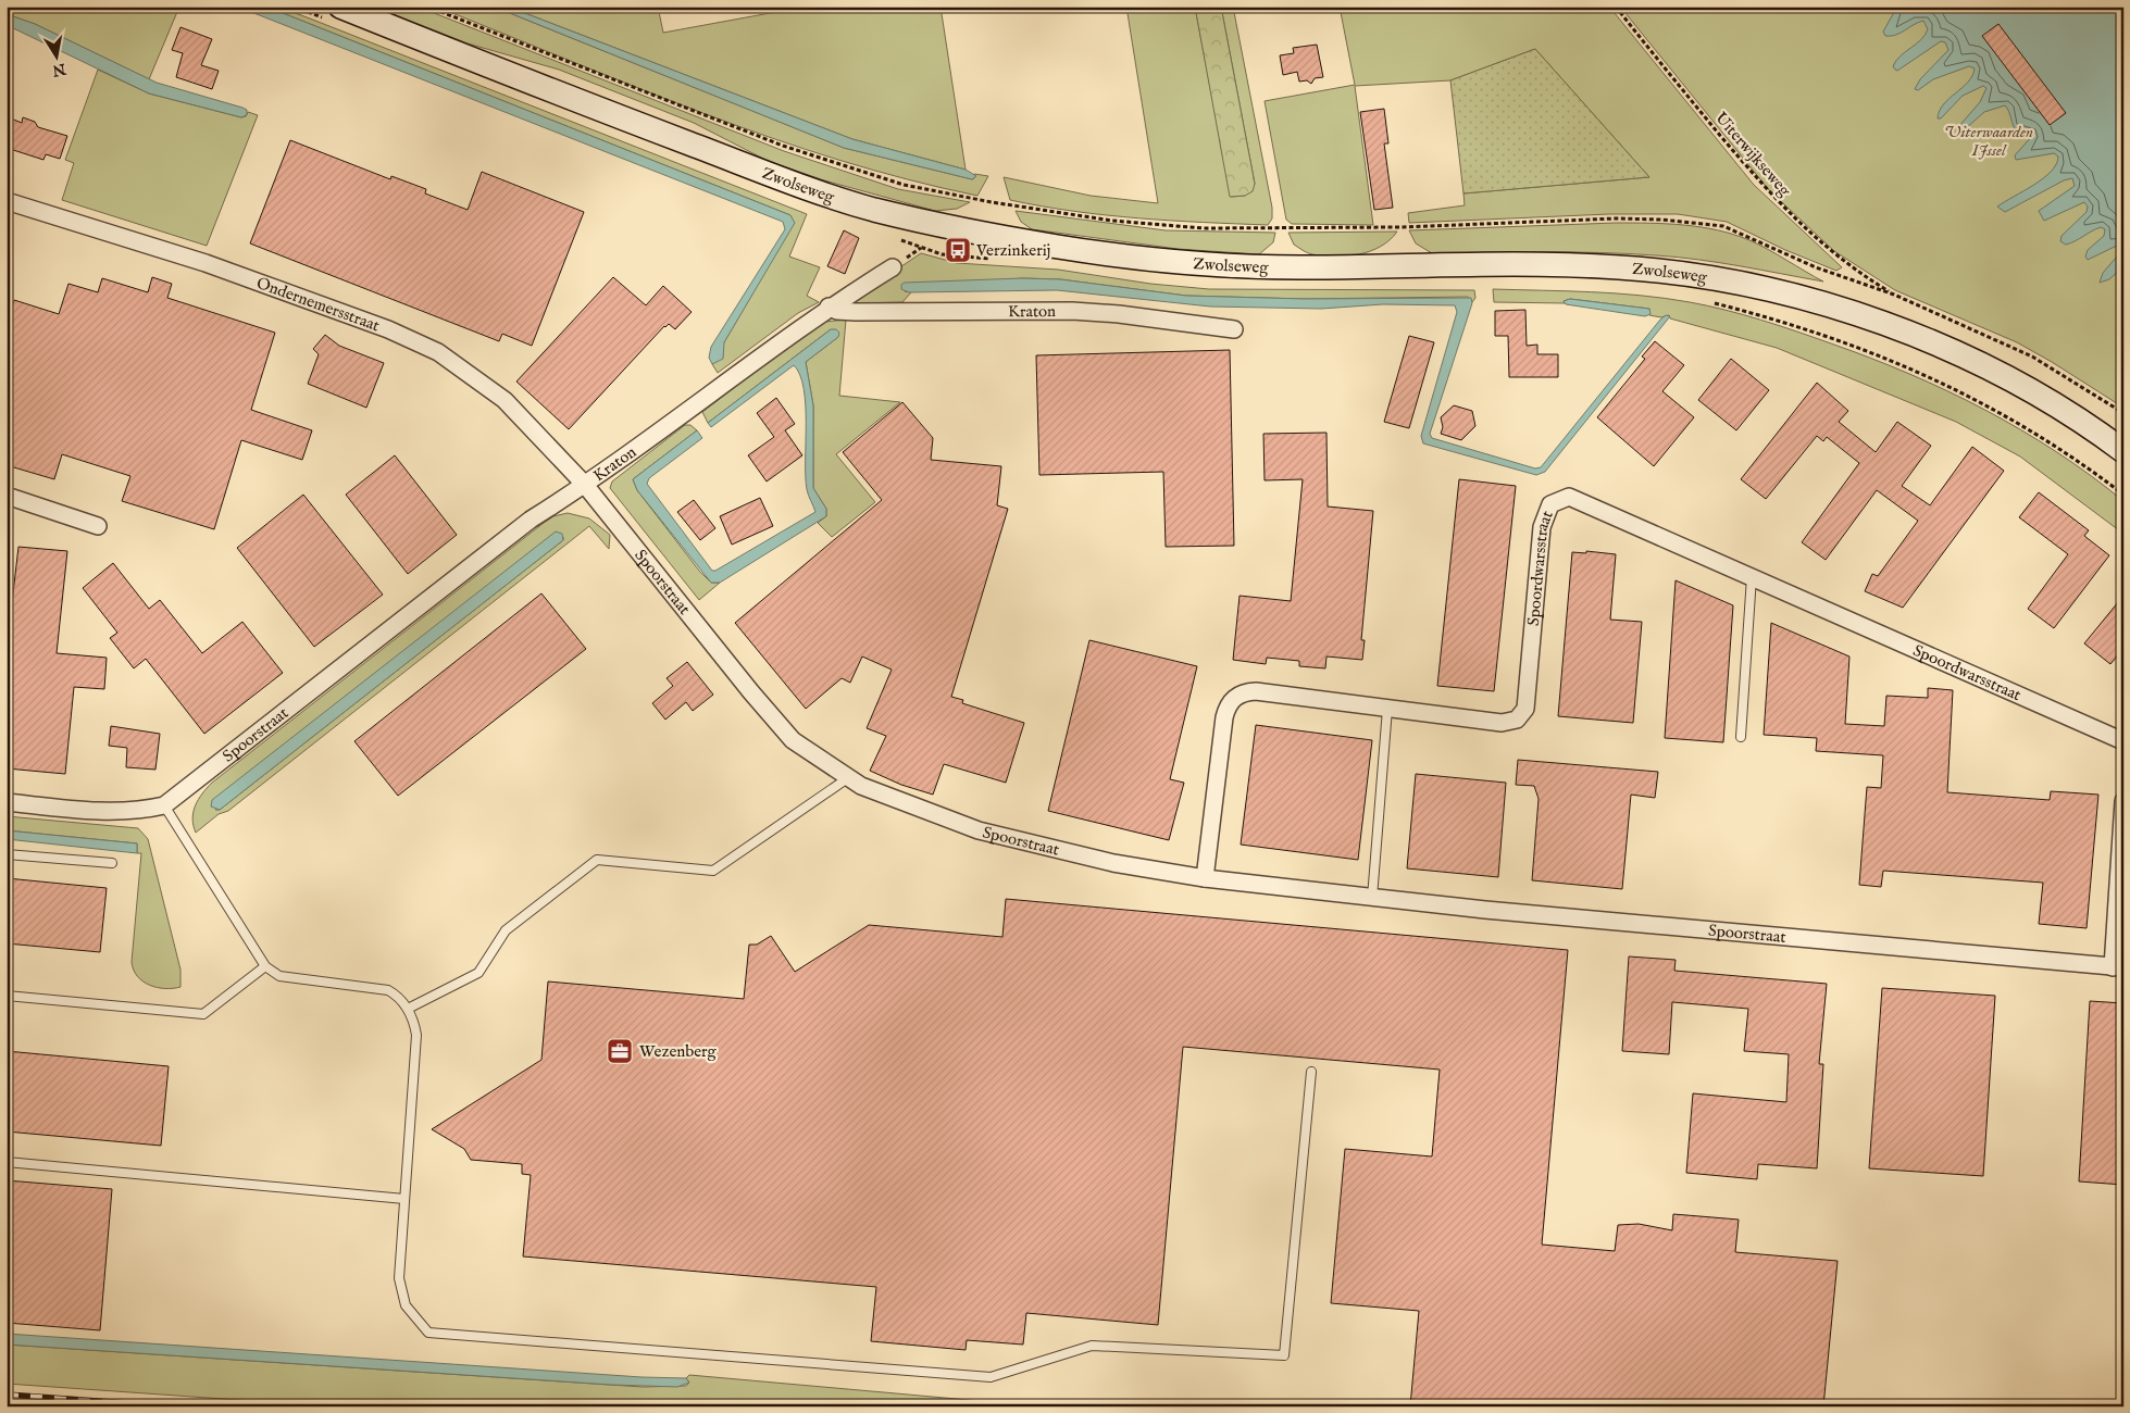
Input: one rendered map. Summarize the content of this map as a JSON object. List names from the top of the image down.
{
  "streets": {
    "main road": ["Zwolseweg"],
    "street": [
      "Ondernemersstraat",
      "Kraton",
      "Spoordwarsstraat",
      "Spoorstraat"
    ],
    "path": ["Uiterwijkseweg"]
  },
  "crossings": [
    ["Uiterwijkseweg", "Zwolseweg"],
    ["Ondernemersstraat", "Kraton"],
    ["Ondernemersstraat", "Spoorstraat"],
    ["Kraton", "Spoorstraat"],
    ["Spoordwarsstraat", "Spoorstraat"]
  ],
  "parks": ["Uiterwaarden IJssel"],
  "places": {
    "bus stop": ["Verzinkerij"],
    "office": ["Wezenberg"]
  },
  "north": "bottom"
}
